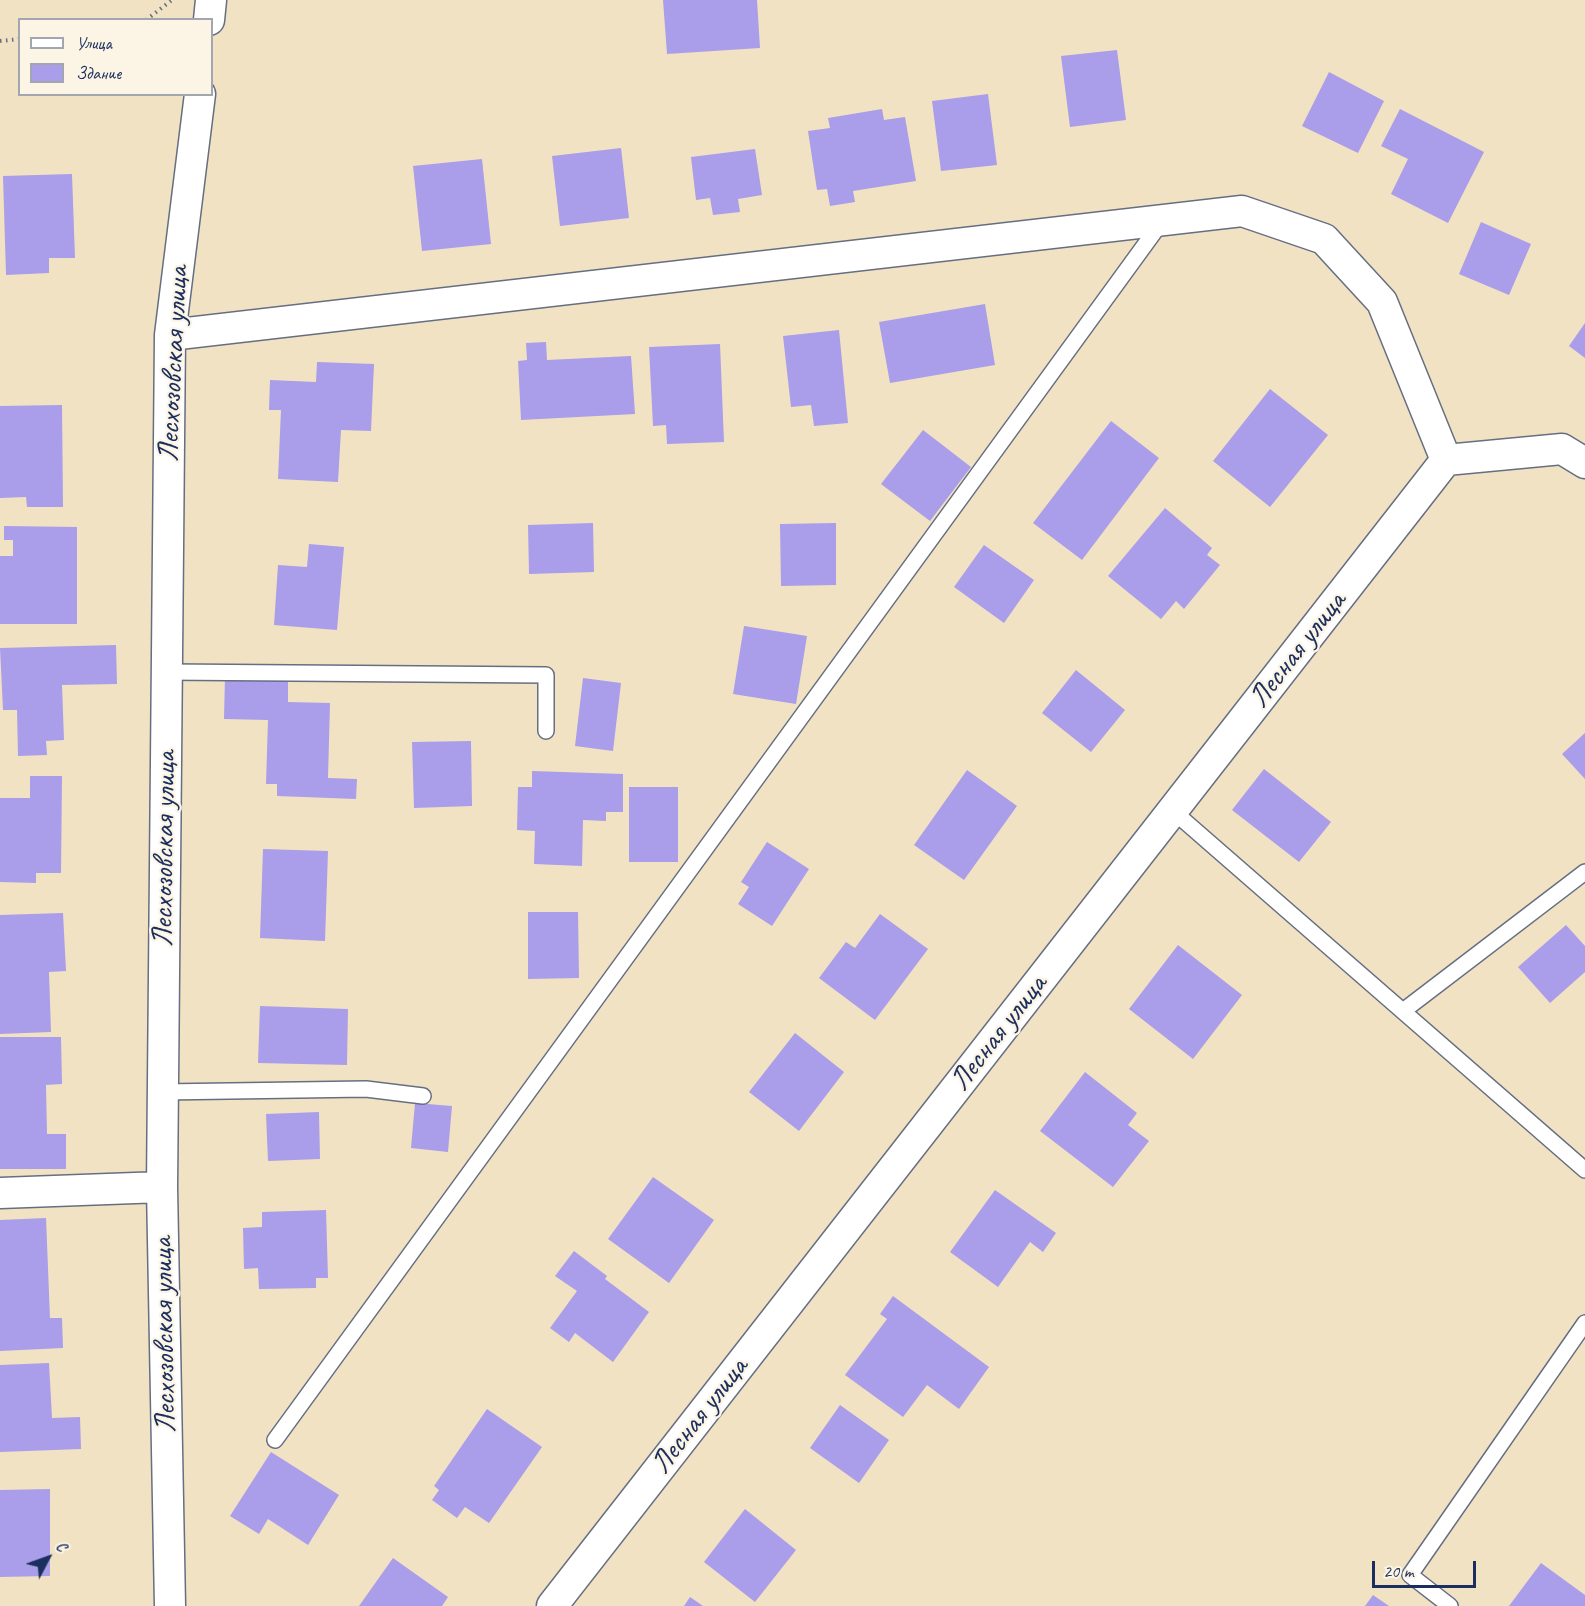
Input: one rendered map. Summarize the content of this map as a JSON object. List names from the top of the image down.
{
  "streets": {
    "street": ["Лесхозовская улица", "Лесная улица"]
  },
  "legend": ["Улица", "Здание"],
  "scale_bar": "20 m",
  "north": "top right"
}
